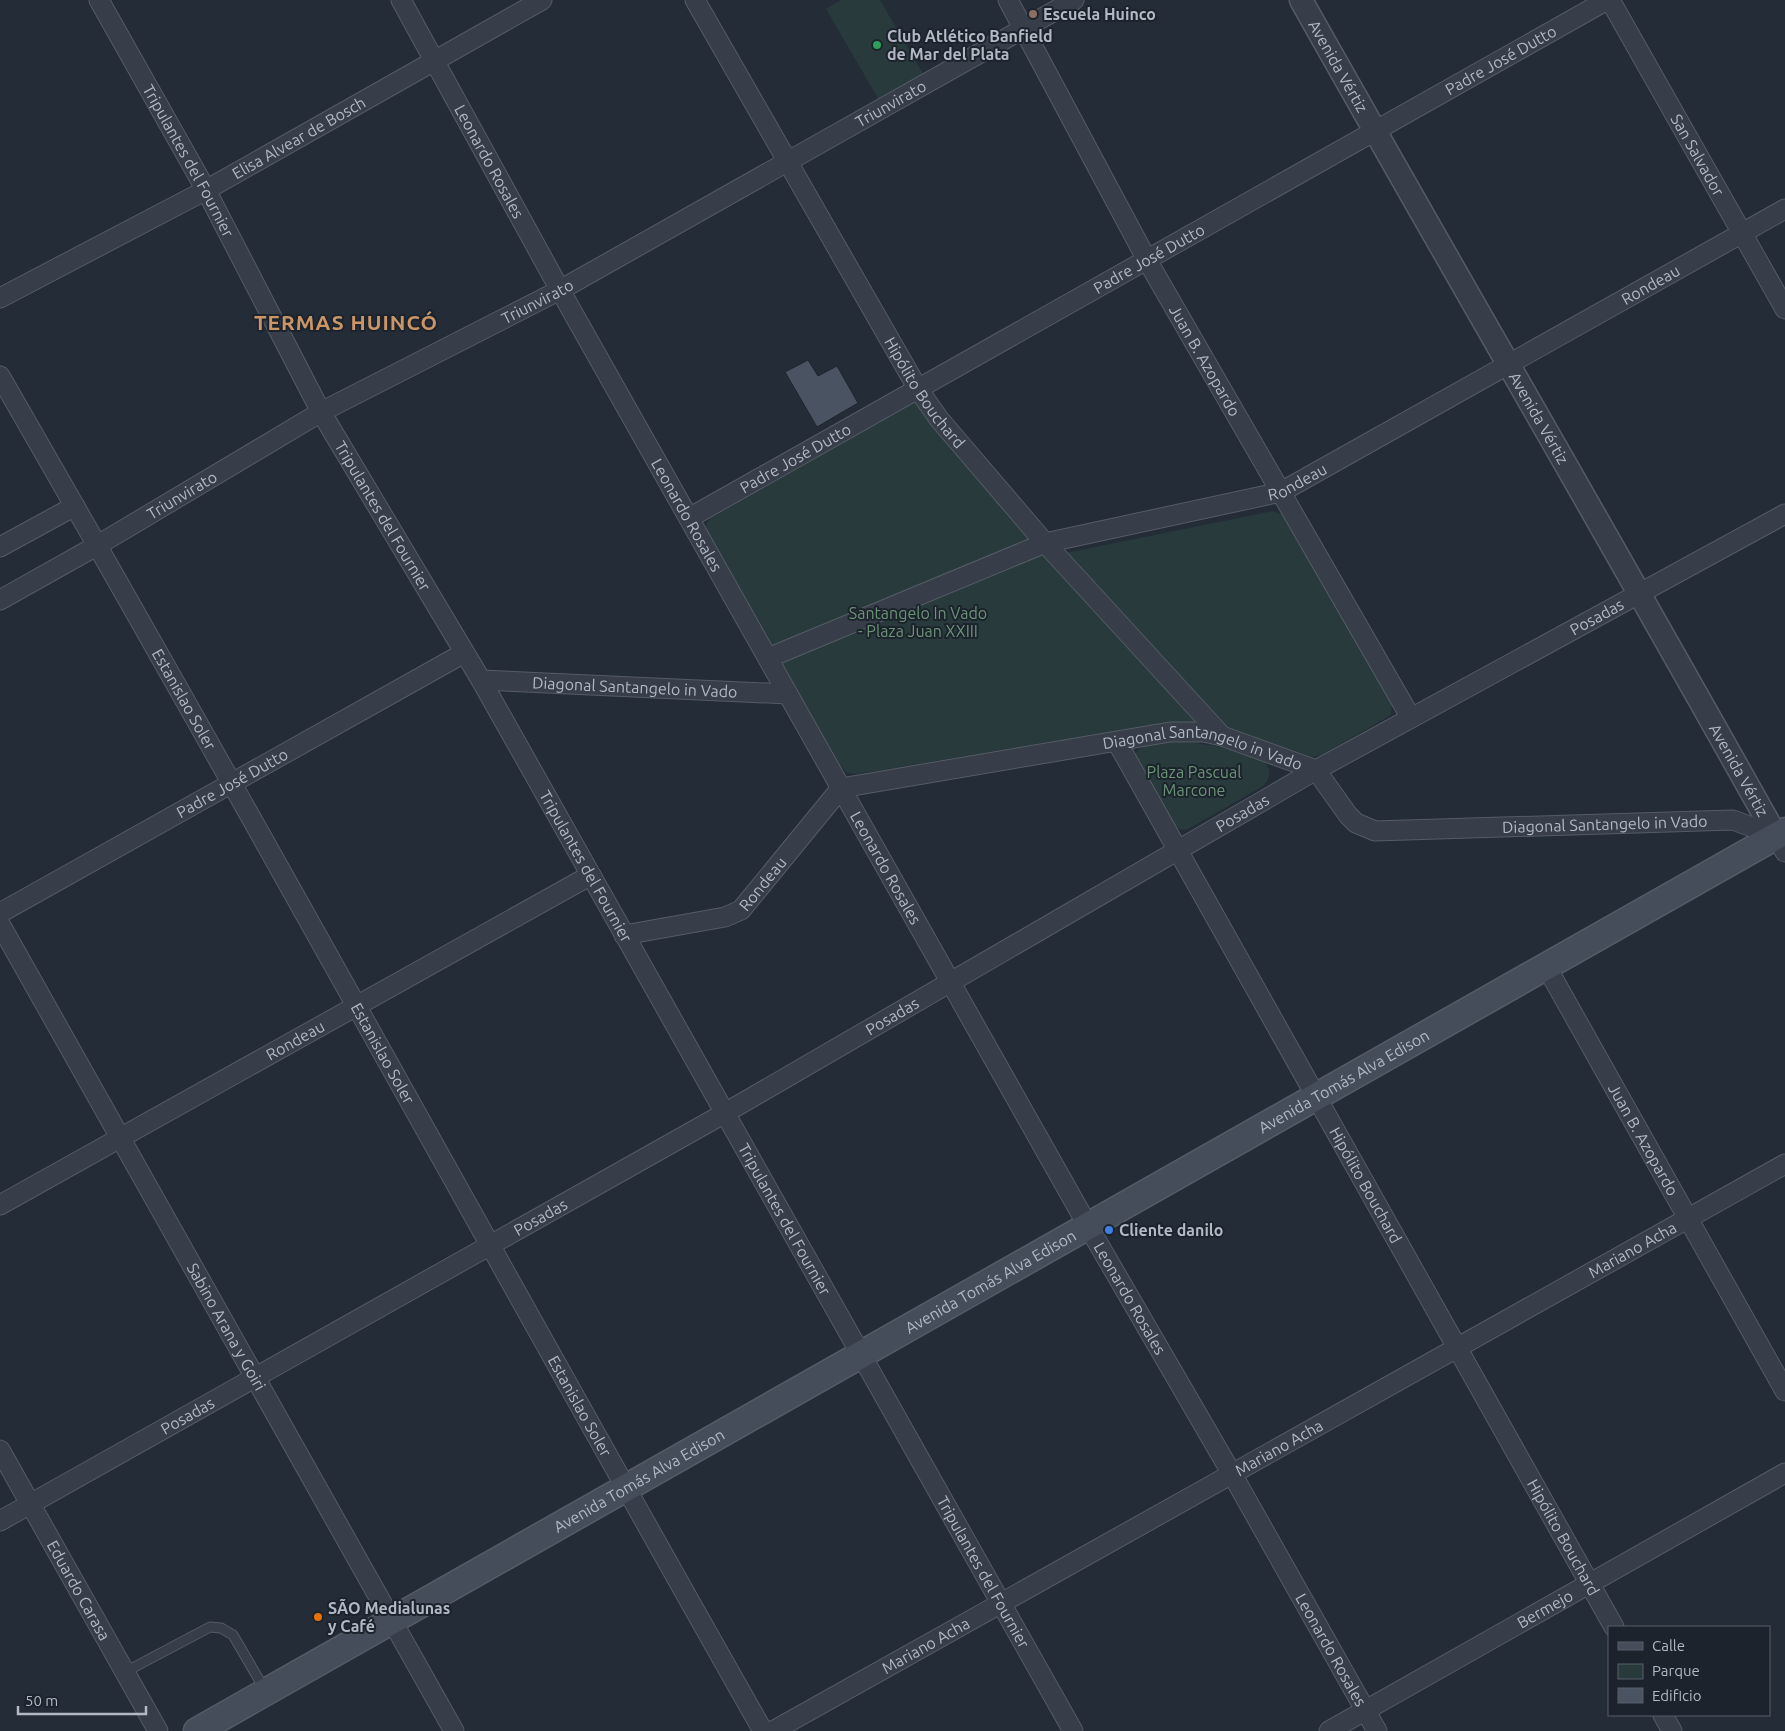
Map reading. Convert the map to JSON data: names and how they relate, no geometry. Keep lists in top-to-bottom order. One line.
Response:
{"streets":{"main road":["Avenida Tomás Alva Edison"],"street":["Padre José Dutto","Avenida Vértiz","Triunvirato","Elisa Alvear de Bosch","San Salvador","Tripulantes del Fournier","Leonardo Rosales","Rondeau","Juan B. Azopardo","Hipólito Bouchard","Posadas","Diagonal Santangelo in Vado","Estanislao Soler","Mariano Acha","Sabino Arana y Goiri","Eduardo Carasa","Bermejo"]},"crossings":[["Padre José Dutto","Avenida Vértiz"],["Padre José Dutto","San Salvador"],["Padre José Dutto","Tripulantes del Fournier"],["Padre José Dutto","Leonardo Rosales"],["Padre José Dutto","Juan B. Azopardo"],["Padre José Dutto","Hipólito Bouchard"],["Padre José Dutto","Estanislao Soler"],["Avenida Vértiz","Rondeau"],["Avenida Vértiz","Posadas"],["Avenida Vértiz","Diagonal Santangelo in Vado"],["Avenida Vértiz","Avenida Tomás Alva Edison"],["Triunvirato","Tripulantes del Fournier"],["Triunvirato","Leonardo Rosales"],["Triunvirato","Juan B. Azopardo"],["Triunvirato","Hipólito Bouchard"],["Triunvirato","Estanislao Soler"],["Elisa Alvear de Bosch","Tripulantes del Fournier"],["Elisa Alvear de Bosch","Leonardo Rosales"],["San Salvador","Rondeau"],["Tripulantes del Fournier","Rondeau"],["Tripulantes del Fournier","Posadas"],["Tripulantes del Fournier","Diagonal Santangelo in Vado"],["Tripulantes del Fournier","Avenida Tomás Alva Edison"],["Tripulantes del Fournier","Mariano Acha"],["Leonardo Rosales","Rondeau"],["Leonardo Rosales","Posadas"],["Leonardo Rosales","Diagonal Santangelo in Vado"],["Leonardo Rosales","Avenida Tomás Alva Edison"],["Leonardo Rosales","Mariano Acha"],["Leonardo Rosales","Bermejo"],["Rondeau","Juan B. Azopardo"],["Rondeau","Hipólito Bouchard"],["Rondeau","Diagonal Santangelo in Vado"],["Rondeau","Estanislao Soler"],["Rondeau","Sabino Arana y Goiri"],["Juan B. Azopardo","Posadas"],["Juan B. Azopardo","Avenida Tomás Alva Edison"],["Juan B. Azopardo","Mariano Acha"],["Hipólito Bouchard","Posadas"],["Hipólito Bouchard","Diagonal Santangelo in Vado"],["Hipólito Bouchard","Avenida Tomás Alva Edison"],["Hipólito Bouchard","Mariano Acha"],["Hipólito Bouchard","Bermejo"],["Posadas","Diagonal Santangelo in Vado"],["Posadas","Estanislao Soler"],["Posadas","Sabino Arana y Goiri"],["Posadas","Eduardo Carasa"],["Diagonal Santangelo in Vado","Avenida Tomás Alva Edison"],["Estanislao Soler","Avenida Tomás Alva Edison"],["Avenida Tomás Alva Edison","Sabino Arana y Goiri"]],"districts":["TERMAS HUINCÓ"],"parks":["Santangelo In Vado - Plaza Juan XXIII","Plaza Pascual Marcone"],"places":["Escuela Huinco","Club Atlético Banfield de Mar del Plata","Cliente danilo","SÃO Medialunas y Café"],"legend":["Calle","Parque","Edificio"],"scale_bar":"50 m"}
